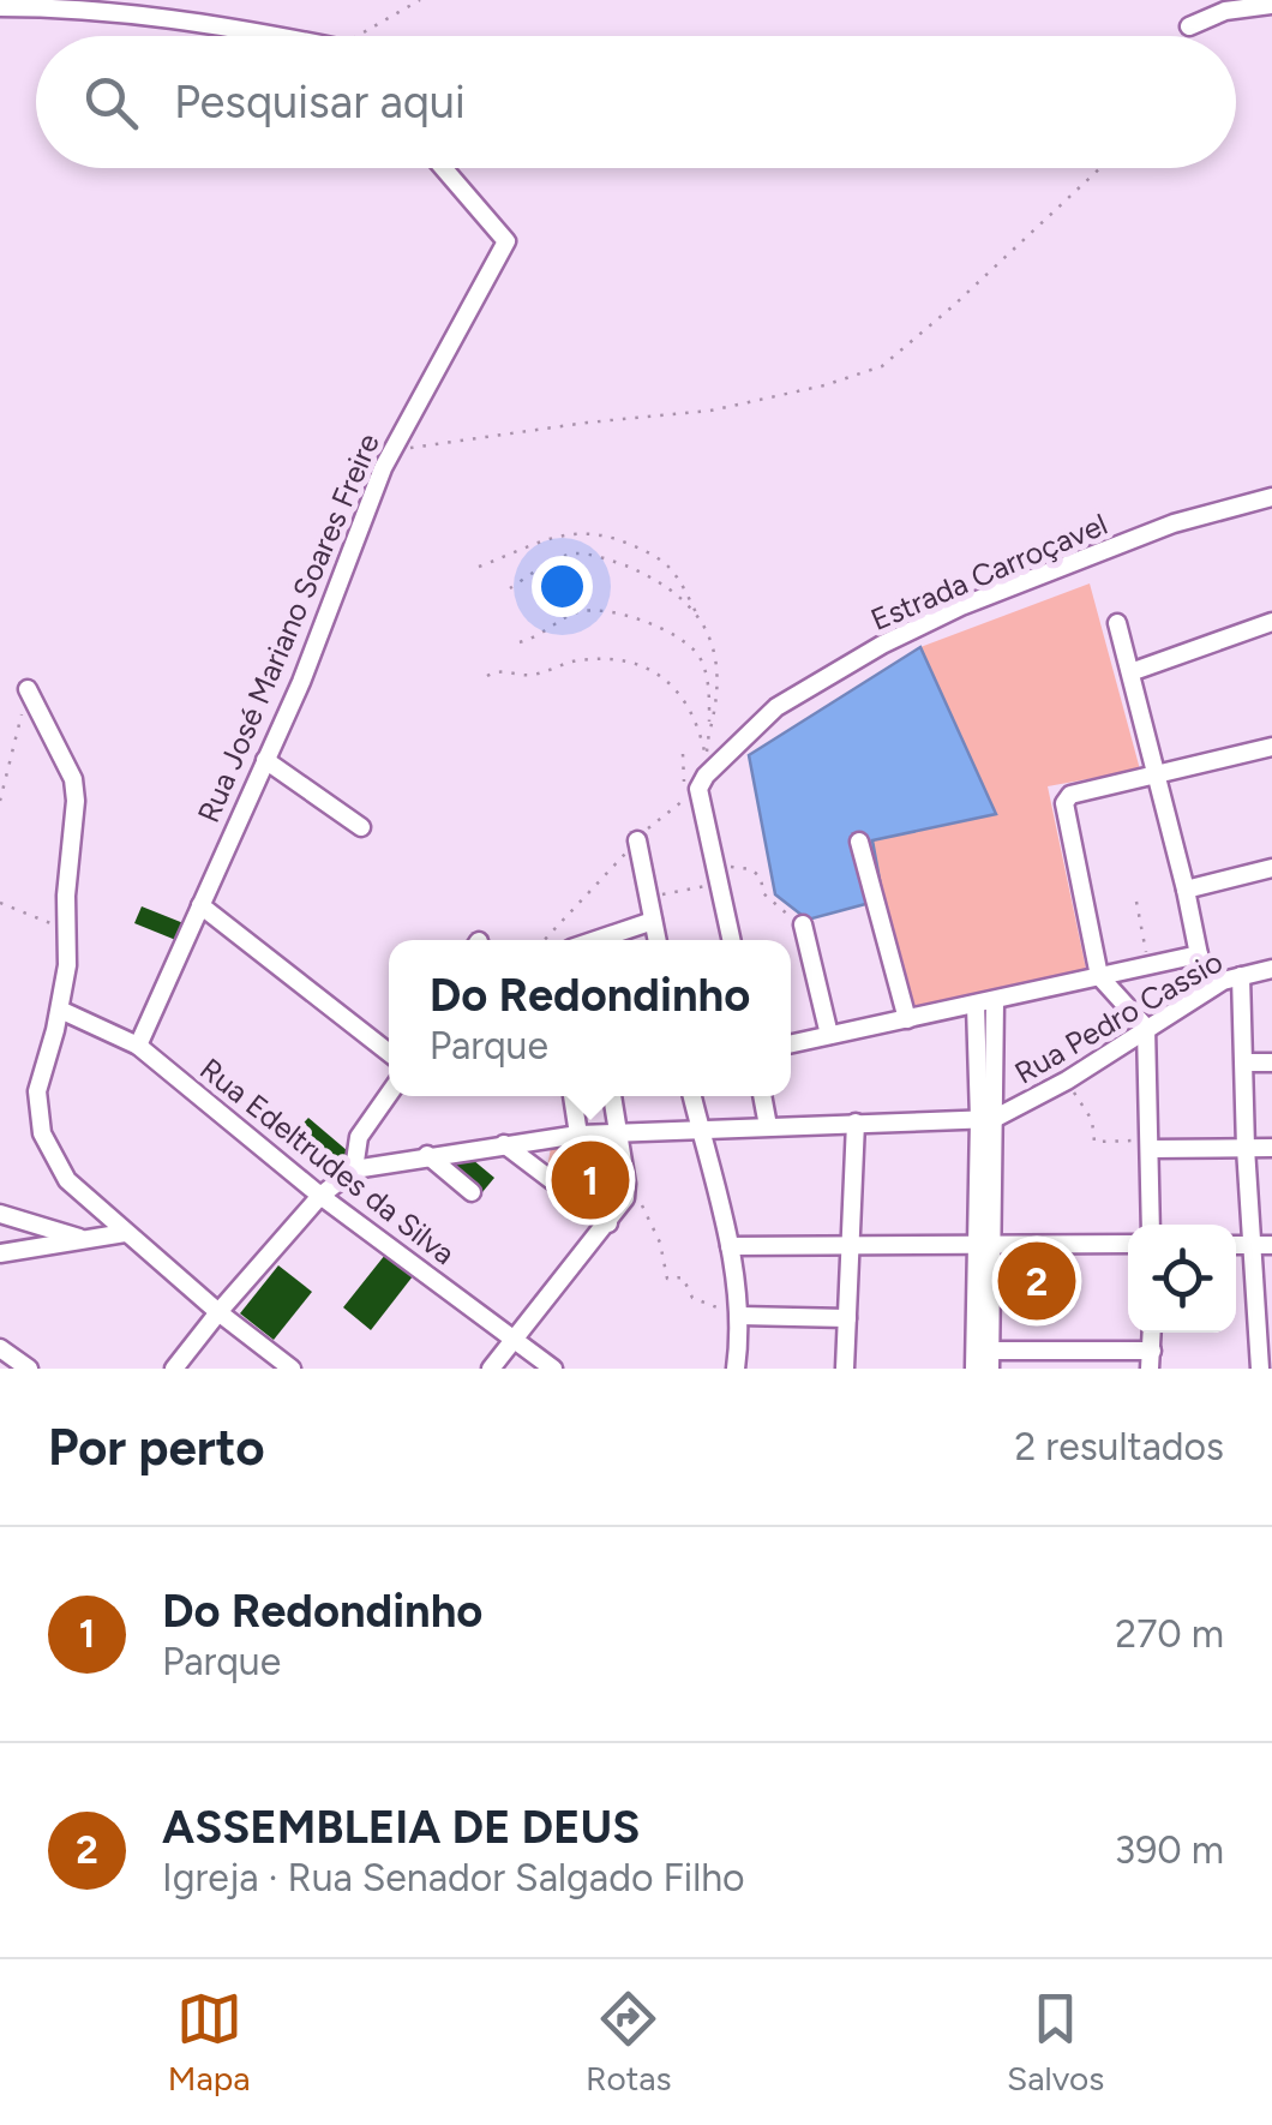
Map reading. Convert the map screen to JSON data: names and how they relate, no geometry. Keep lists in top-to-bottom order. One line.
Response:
{"streets":{"street":["Estrada Carroçavel","Rua José Mariano Soares Freire","Rua Pedro Cassio","Rua Edeltrudes da Silva"]},"crossings":[["Rua José Mariano Soares Freire","Rua Edeltrudes da Silva"]],"page":{"search":"Pesquisar aqui","popup":["Do Redondinho","Parque"],"pins":["1","2"],"heading":["Por perto","2 resultados"],"list":[{"mark":"1","name":"Do Redondinho","note":"Parque","value":"270 m"},{"mark":"2","name":"ASSEMBLEIA DE DEUS","note":"Igreja · Rua Senador Salgado Filho","value":"390 m"}],"nav":["Mapa","Rotas","Salvos"]}}
